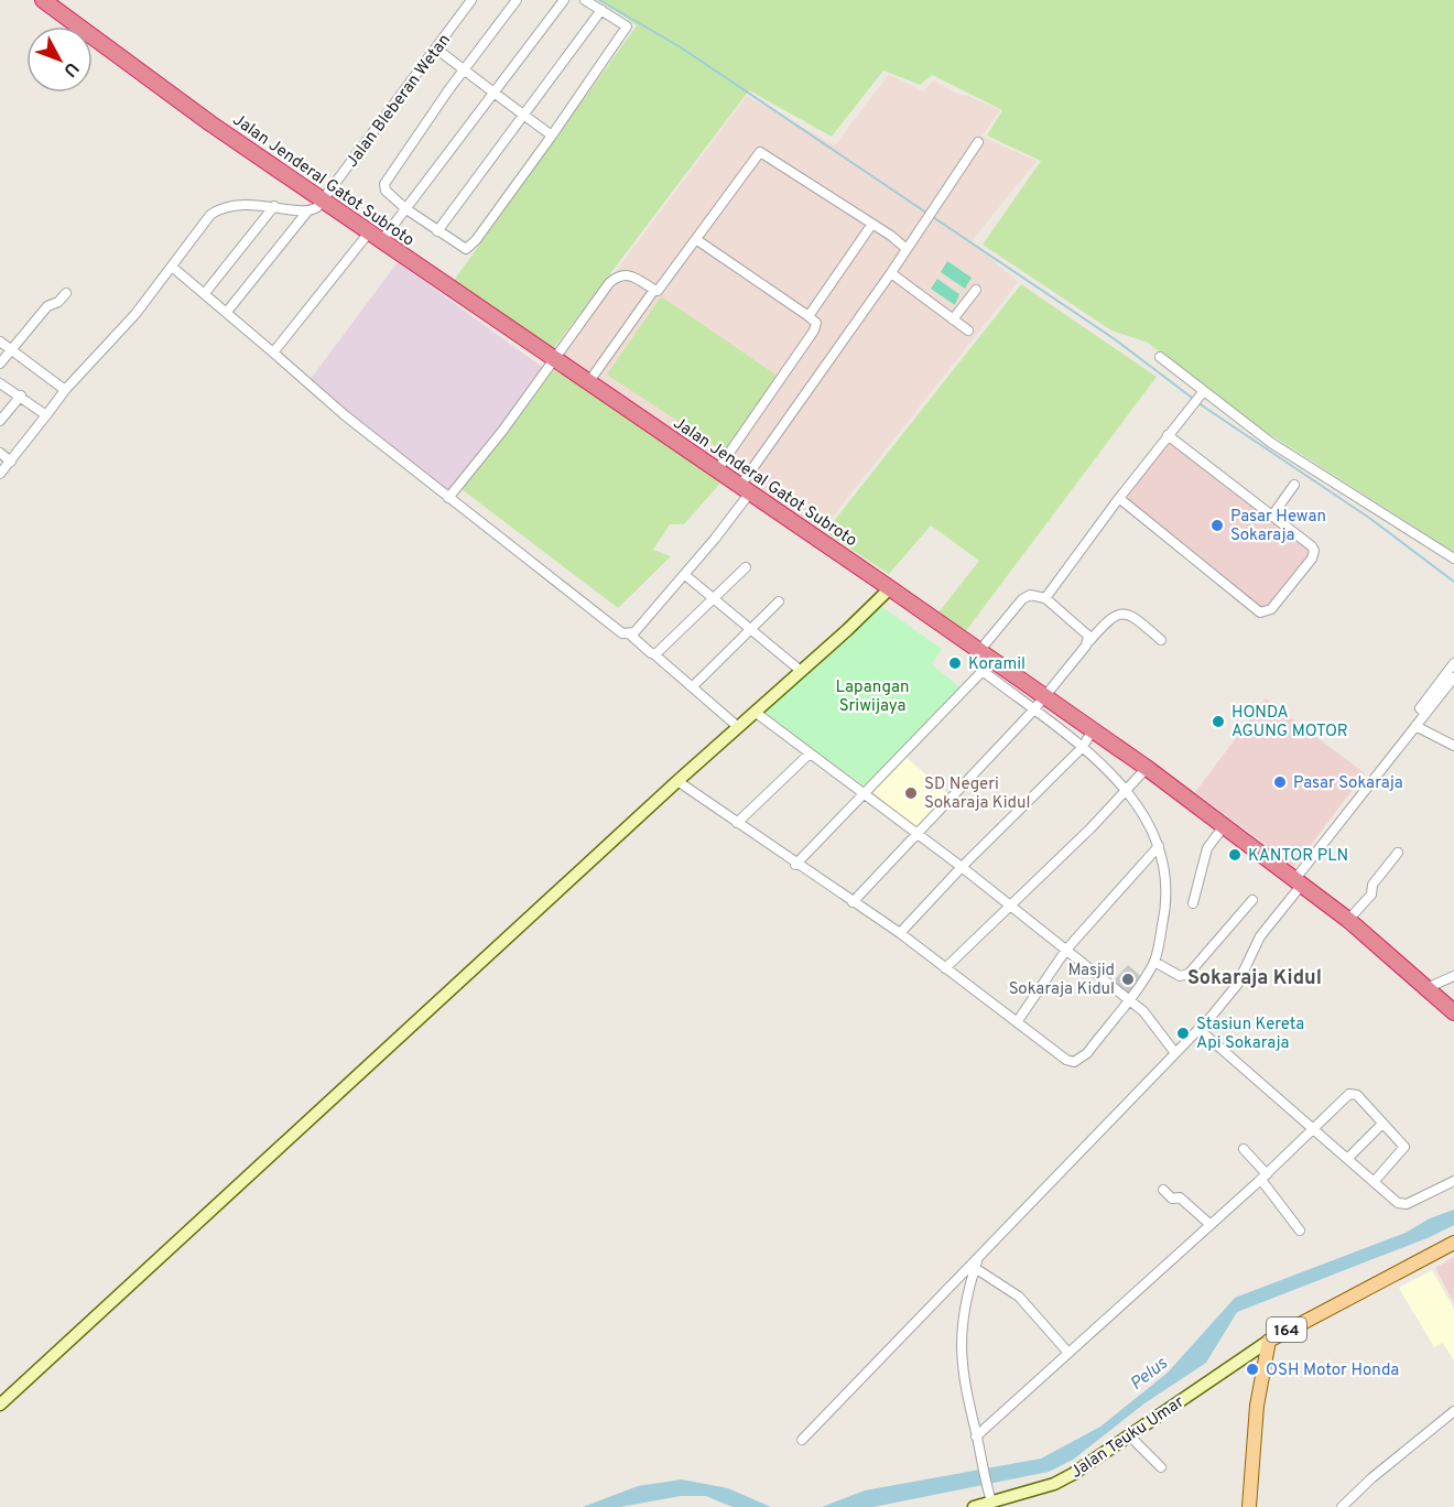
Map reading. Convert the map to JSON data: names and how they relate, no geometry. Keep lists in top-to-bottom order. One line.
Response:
{"streets":{"highway":["Jalan Jenderal Gatot Subroto"],"main road":["164"],"street":["Jalan Bleberan Wetan","Jalan Teuku Umar"]},"crossings":[["Jalan Bleberan Wetan","Jalan Jenderal Gatot Subroto"],["164","Jalan Teuku Umar"]],"districts":["Sokaraja Kidul"],"water":["Pelus"],"parks":["Lapangan Sriwijaya"],"places":["Pasar Hewan Sokaraja","Koramil","HONDA AGUNG MOTOR","Pasar Sokaraja","SD Negeri Sokaraja Kidul","KANTOR PLN","Masjid Sokaraja Kidul","Stasiun Kereta Api Sokaraja","OSH Motor Honda"],"north":"bottom right"}
